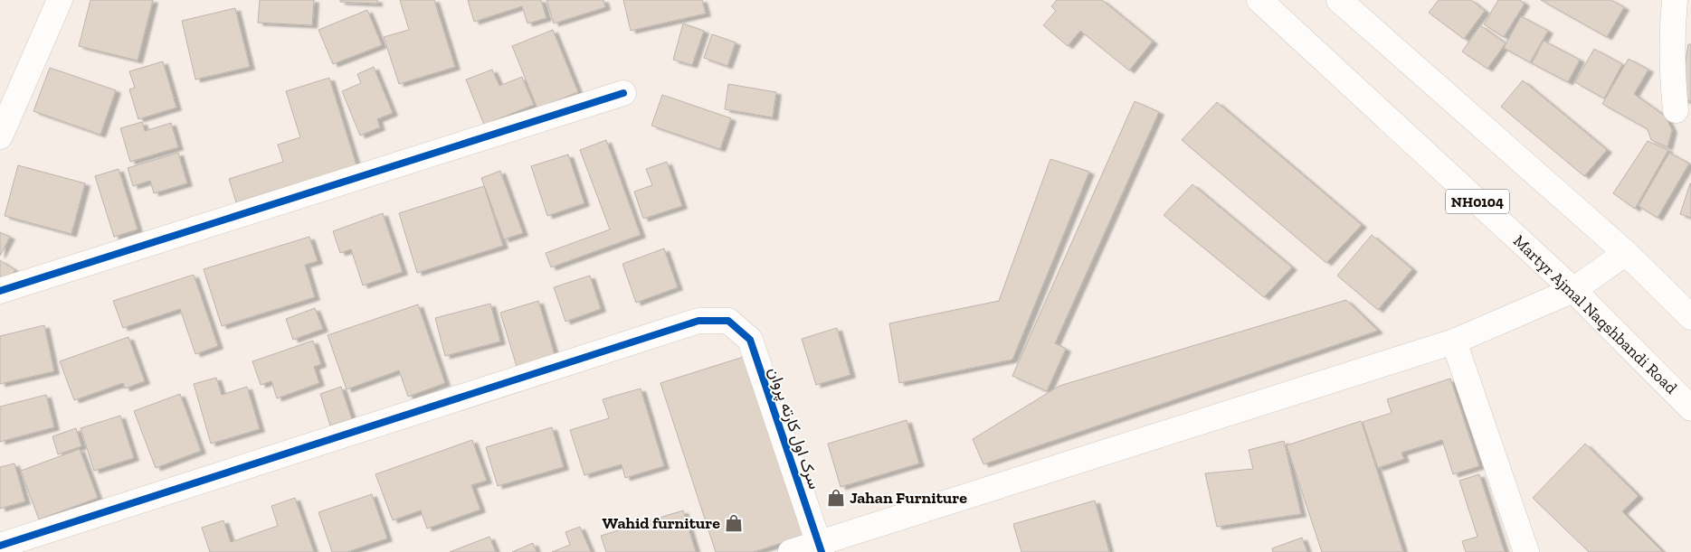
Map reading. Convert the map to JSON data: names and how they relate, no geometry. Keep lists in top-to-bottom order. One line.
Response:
{"streets":{"main road":["NH0104","Martyr Ajmal Naqshbandi Road","سرک اول کارته پروان"]},"places":{"shop":["Jahan Furniture","Wahid furniture"]}}
